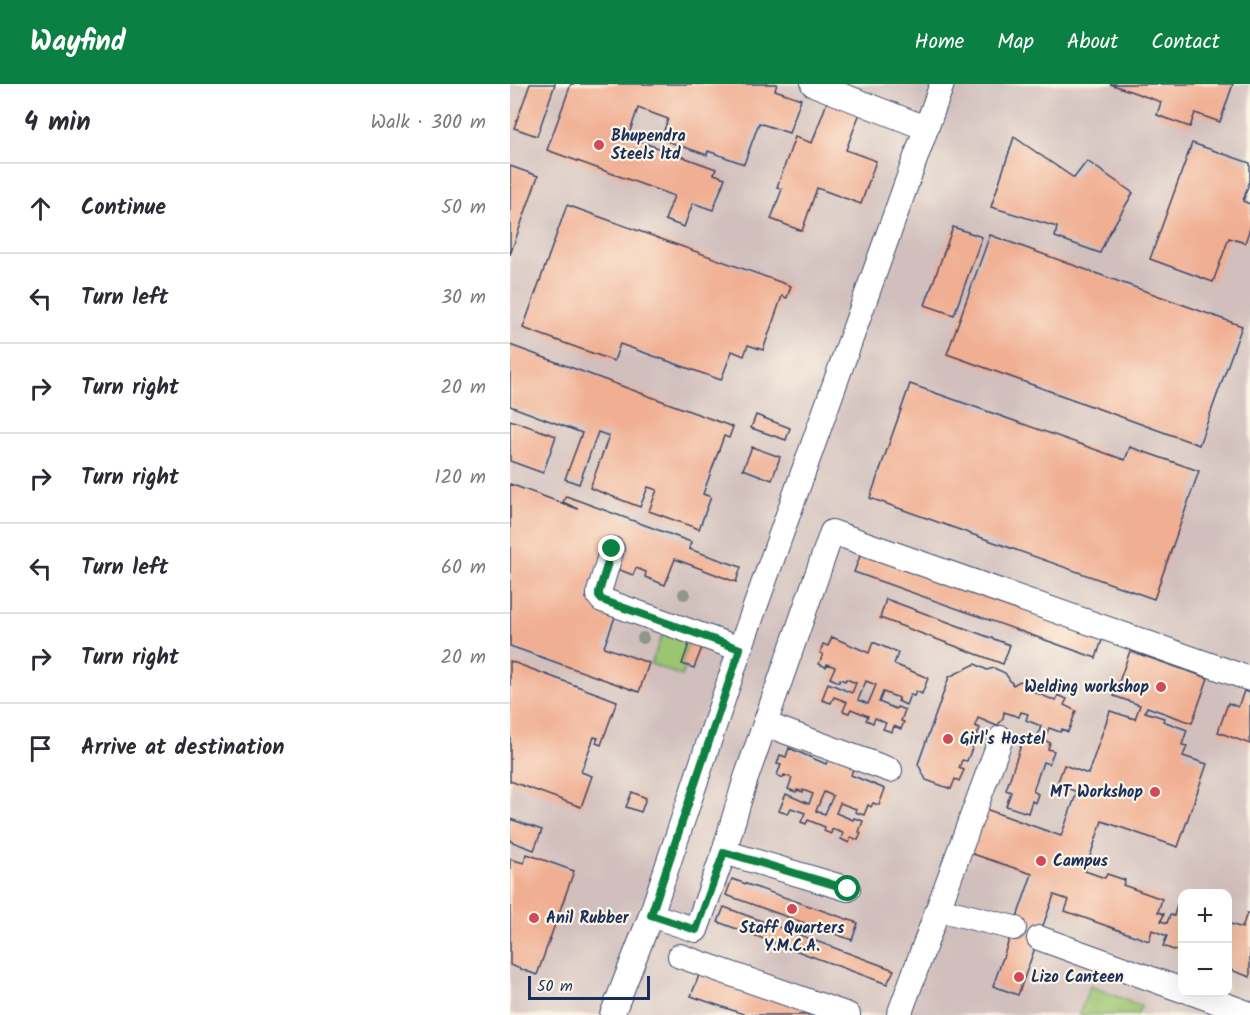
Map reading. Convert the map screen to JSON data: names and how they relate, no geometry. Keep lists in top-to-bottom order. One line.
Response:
{"places":["Bhupendra Steels ltd","Welding workshop","Girl's Hostel","MT Workshop","Campus","Staff Quarters Y.M.C.A.","Anil Rubber","Lizo Canteen"],"scale_bar":"50 m","page":{"header":"Wayfind","nav":["Home","Map","About","Contact"],"heading":["4 min","Walk · 300 m"],"list":[["Continue","50 m"],["Turn left","30 m"],["Turn right","20 m"],["Turn right","120 m"],["Turn left","60 m"],["Turn right","20 m"],"Arrive at destination"],"map_buttons":["+","−"],"scale":"50 m"}}
